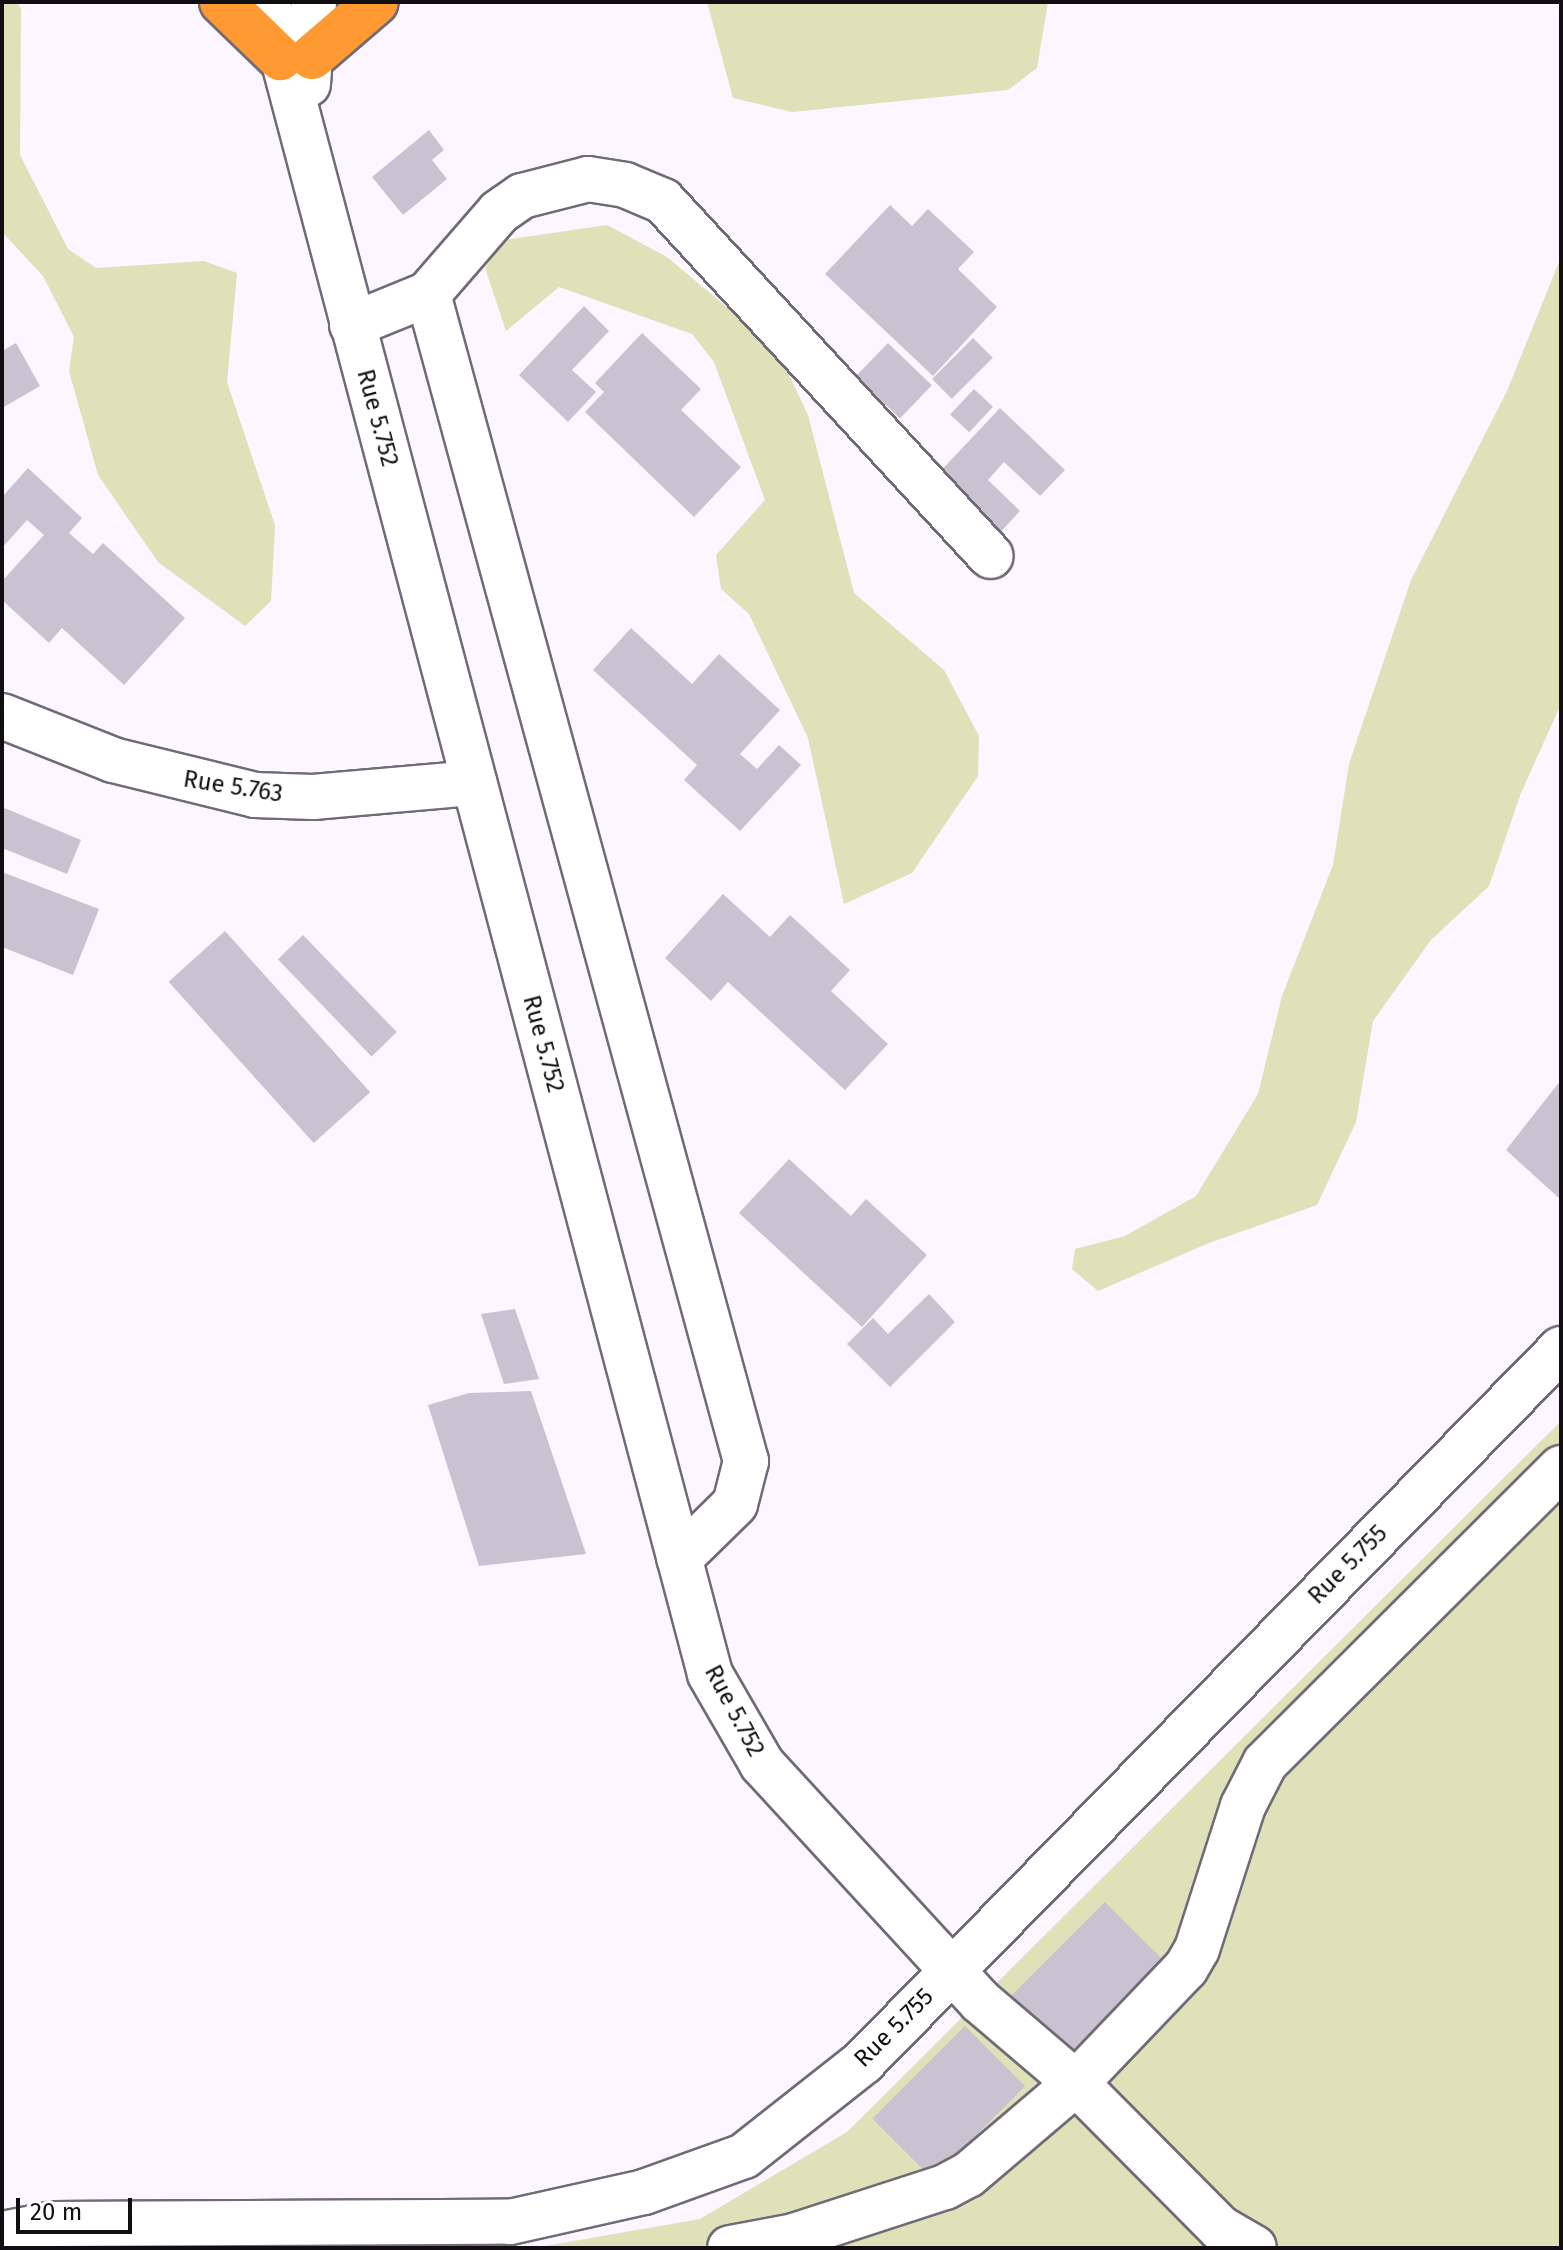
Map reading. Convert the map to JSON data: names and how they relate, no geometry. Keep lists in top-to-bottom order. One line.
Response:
{"streets":{"street":["Rue 5.752","Rue 5.763","Rue 5.755"]},"crossings":[["Rue 5.752","Rue 5.763"],["Rue 5.752","Rue 5.755"]],"scale_bar":"20 m"}
